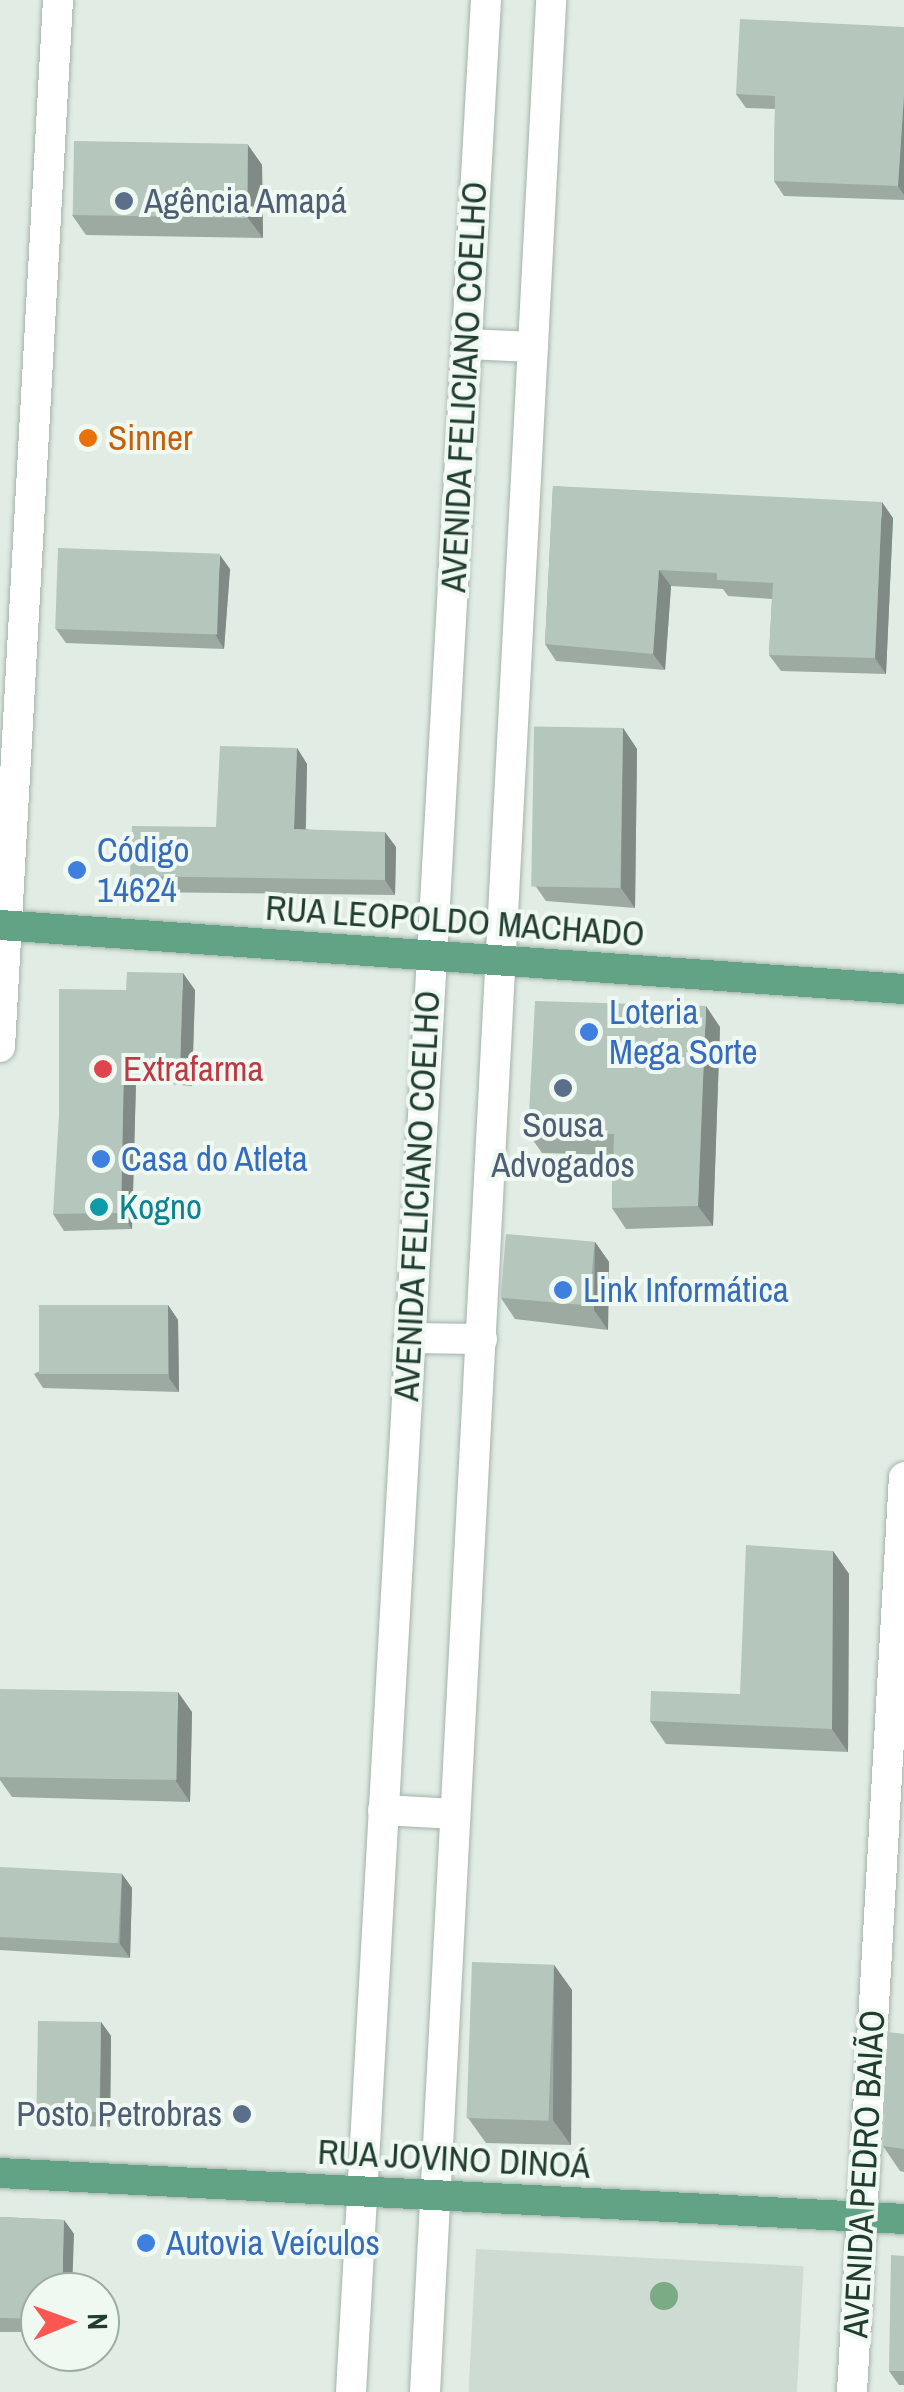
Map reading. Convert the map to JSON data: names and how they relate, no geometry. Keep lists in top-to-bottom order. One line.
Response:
{"streets":{"main road":["RUA LEOPOLDO MACHADO","RUA JOVINO DINOÁ"],"street":["AVENIDA FELICIANO COELHO","AVENIDA PEDRO BAIÃO"]},"crossings":[["AVENIDA FELICIANO COELHO","RUA LEOPOLDO MACHADO"],["AVENIDA FELICIANO COELHO","RUA JOVINO DINOÁ"],["RUA JOVINO DINOÁ","AVENIDA PEDRO BAIÃO"]],"places":["Agência Amapá","Sinner","Código 14624","Loteria Mega Sorte","Extrafarma","Sousa Advogados","Casa do Atleta","Kogno","Link Informática","Posto Petrobras","Autovia Veículos"],"north":"right"}
